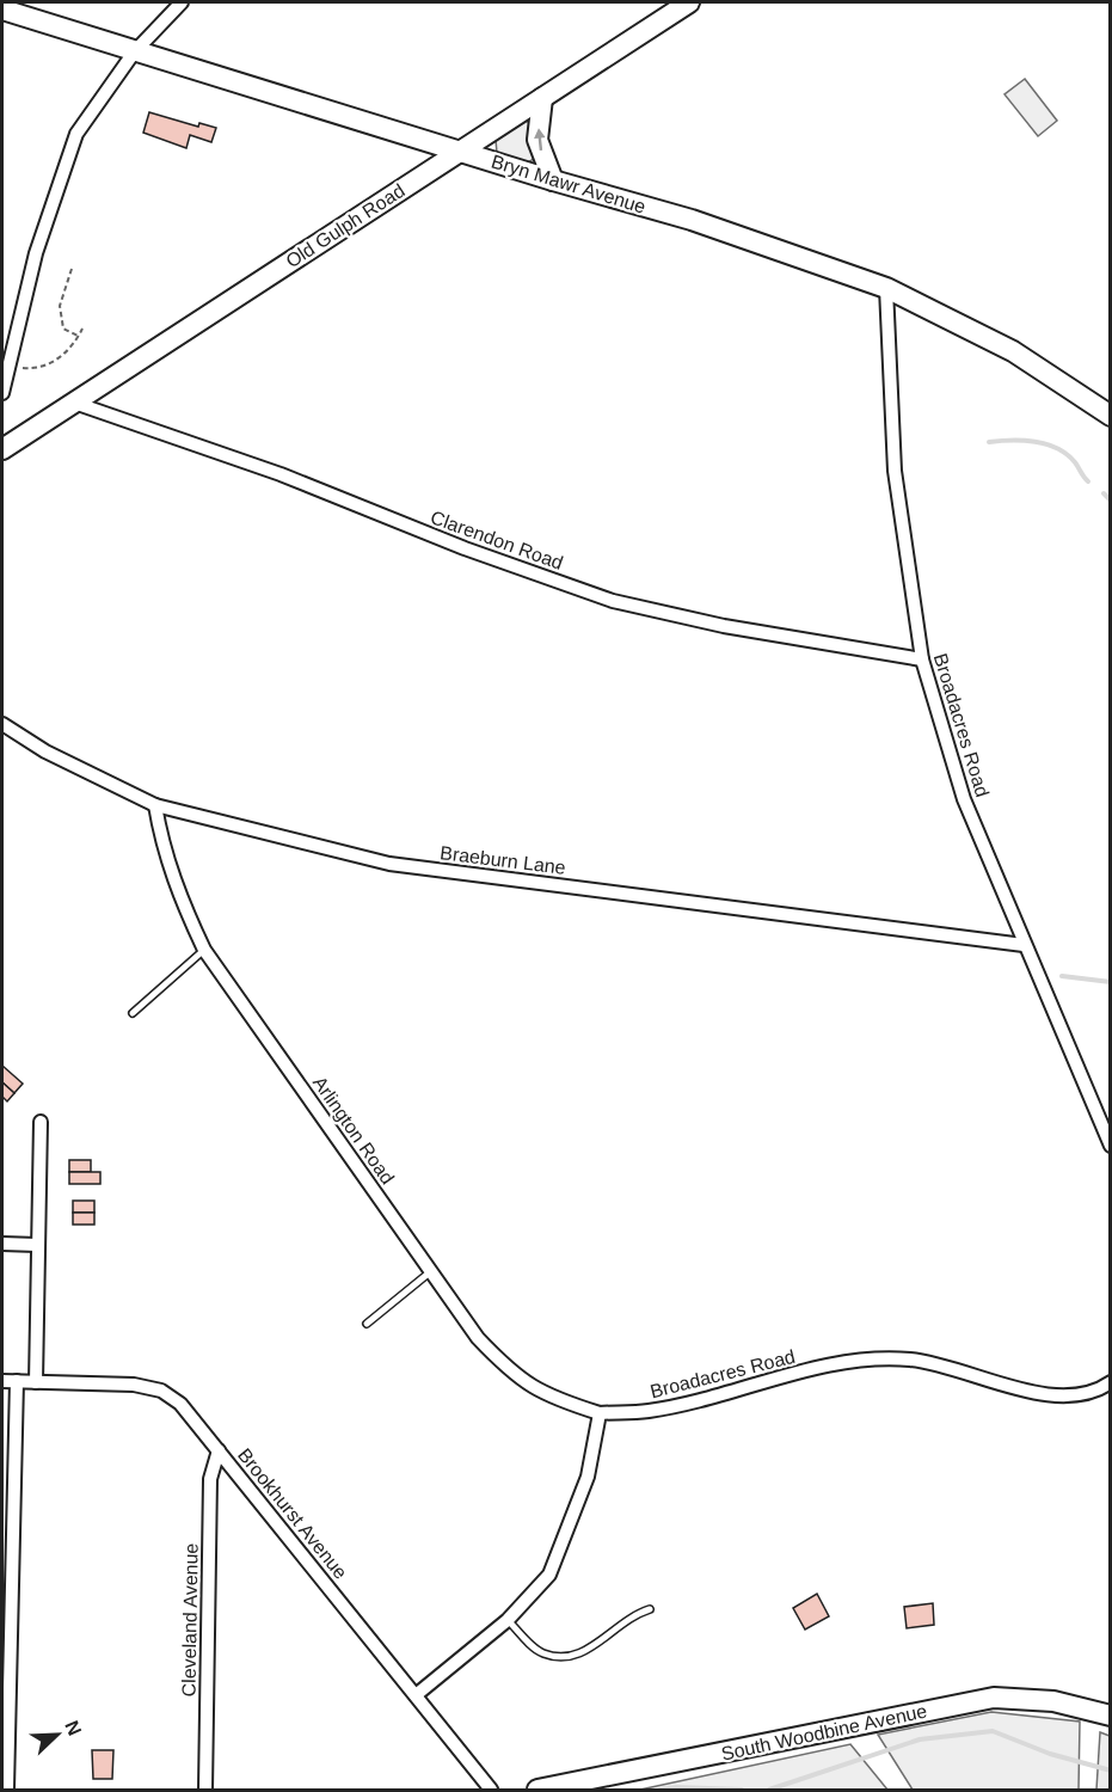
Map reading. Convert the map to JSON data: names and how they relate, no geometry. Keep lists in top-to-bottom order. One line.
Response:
{"streets":{"street":["Bryn Mawr Avenue","Old Gulph Road","Clarendon Road","Broadacres Road","Braeburn Lane","Arlington Road","Brookhurst Avenue","Cleveland Avenue","South Woodbine Avenue"]},"crossings":[["Bryn Mawr Avenue","Old Gulph Road"],["Bryn Mawr Avenue","Broadacres Road"],["Old Gulph Road","Clarendon Road"],["Clarendon Road","Broadacres Road"],["Broadacres Road","Braeburn Lane"],["Broadacres Road","Arlington Road"],["Braeburn Lane","Arlington Road"],["Brookhurst Avenue","Cleveland Avenue"]],"north":"top right"}
